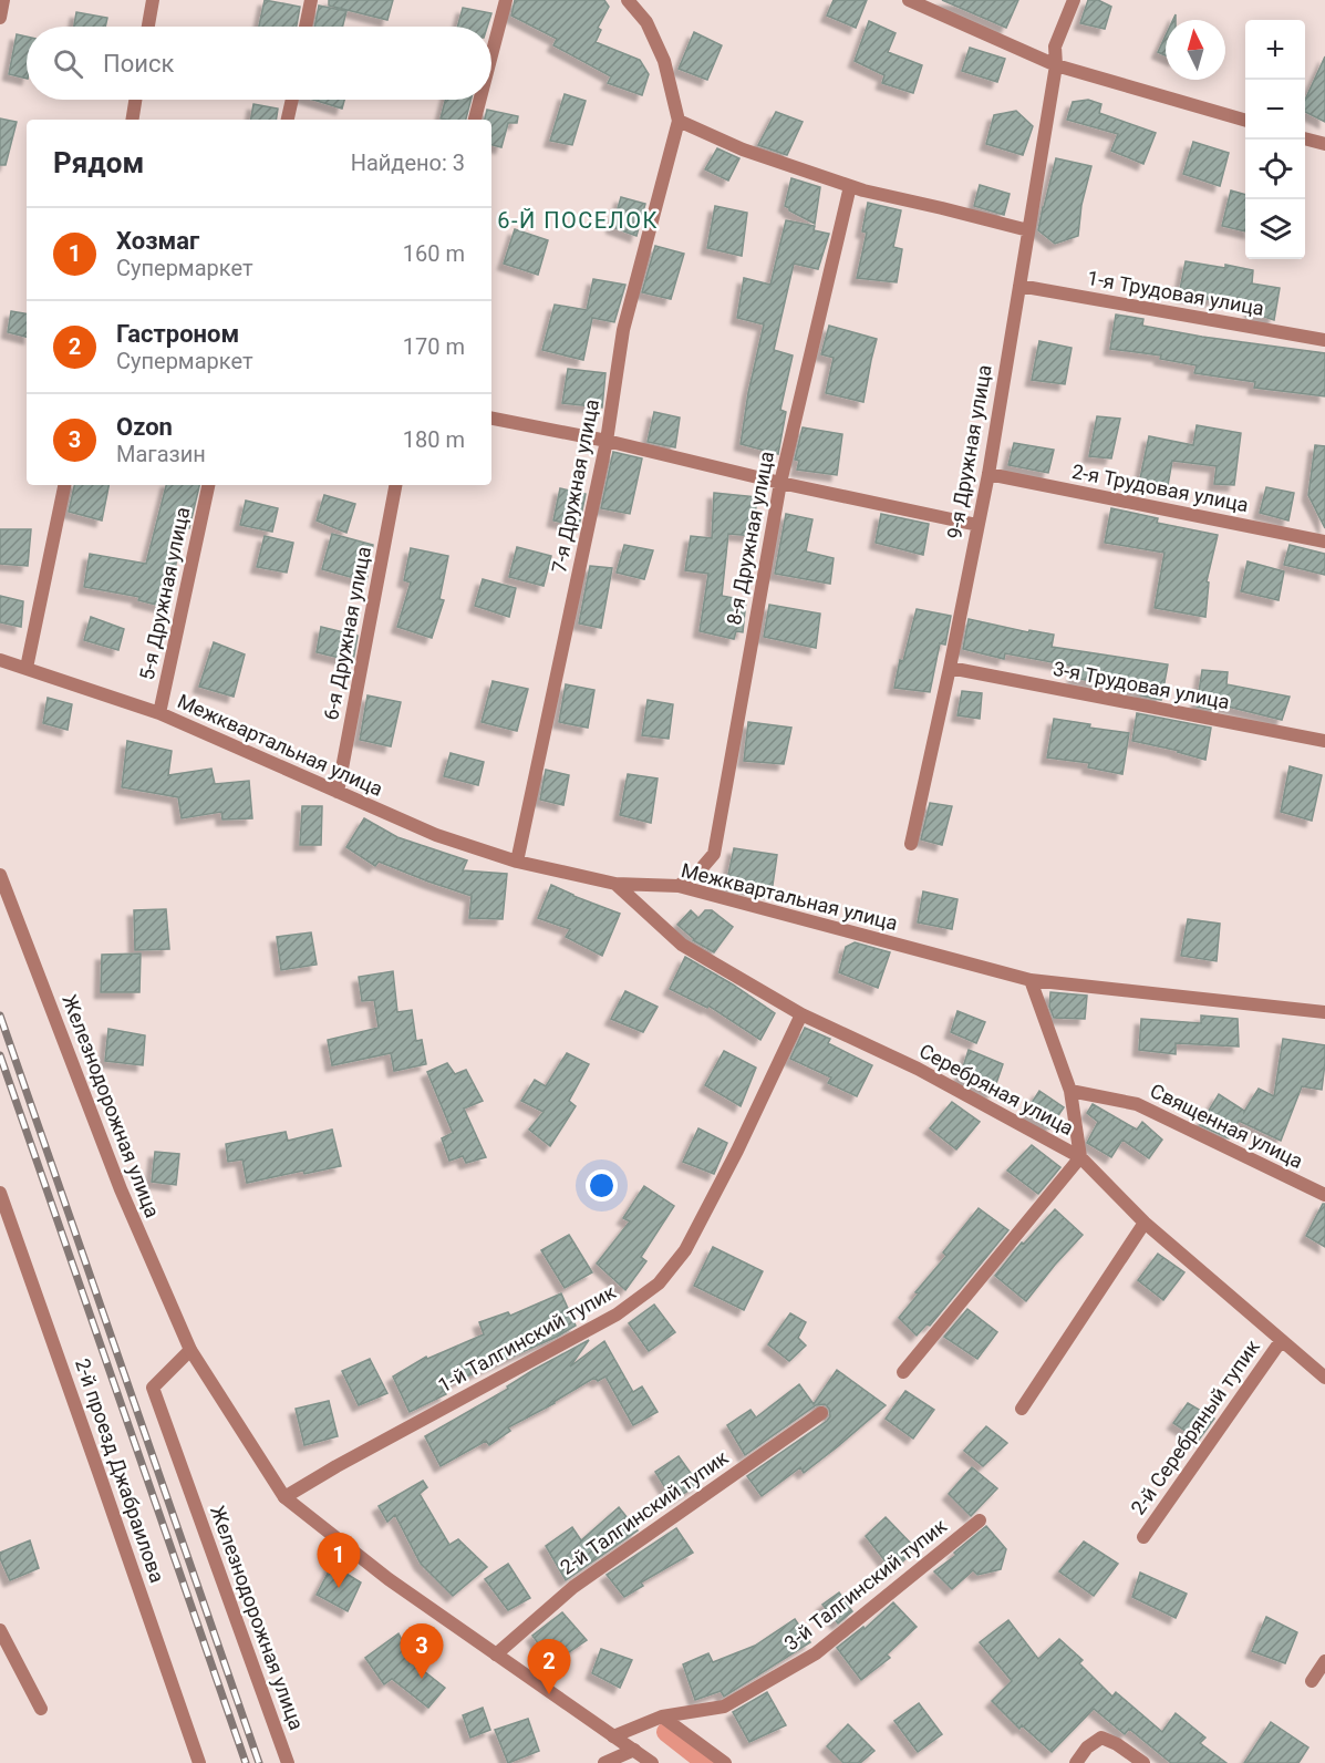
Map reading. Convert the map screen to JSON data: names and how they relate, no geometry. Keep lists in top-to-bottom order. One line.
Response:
{"streets":{"street":["1-я Трудовая улица","9-я Дружная улица","7-я Дружная улица","2-я Трудовая улица","8-я Дружная улица","5-я Дружная улица","6-я Дружная улица","3-я Трудовая улица","Межквартальная улица","Серебряная улица","Железнодорожная улица","Священная улица","1-й Талгинский тупик","2-й Серебряный тупик","2-й проезд Джабраилова","2-й Талгинский тупик","3-й Талгинский тупик"]},"crossings":[["1-я Трудовая улица","9-я Дружная улица"],["9-я Дружная улица","2-я Трудовая улица"],["9-я Дружная улица","3-я Трудовая улица"],["7-я Дружная улица","Межквартальная улица"],["8-я Дружная улица","Межквартальная улица"],["5-я Дружная улица","Межквартальная улица"],["6-я Дружная улица","Межквартальная улица"],["Межквартальная улица","Серебряная улица"],["Серебряная улица","1-й Талгинский тупик"],["Серебряная улица","2-й Серебряный тупик"],["Железнодорожная улица","1-й Талгинский тупик"],["Железнодорожная улица","2-й Талгинский тупик"],["Железнодорожная улица","3-й Талгинский тупик"]],"districts":["6-Й ПОСЕЛОК"],"north":"top","page":{"map_buttons":["+","−"],"search":"Поиск","heading":["Рядом","Найдено: 3"],"list":[{"mark":"1","name":"Хозмаг","note":"Супермаркет","value":"160 m"},{"mark":"2","name":"Гастроном","note":"Супермаркет","value":"170 m"},{"mark":"3","name":"Ozon","note":"Магазин","value":"180 m"}],"pins":["1","3","2"]}}
